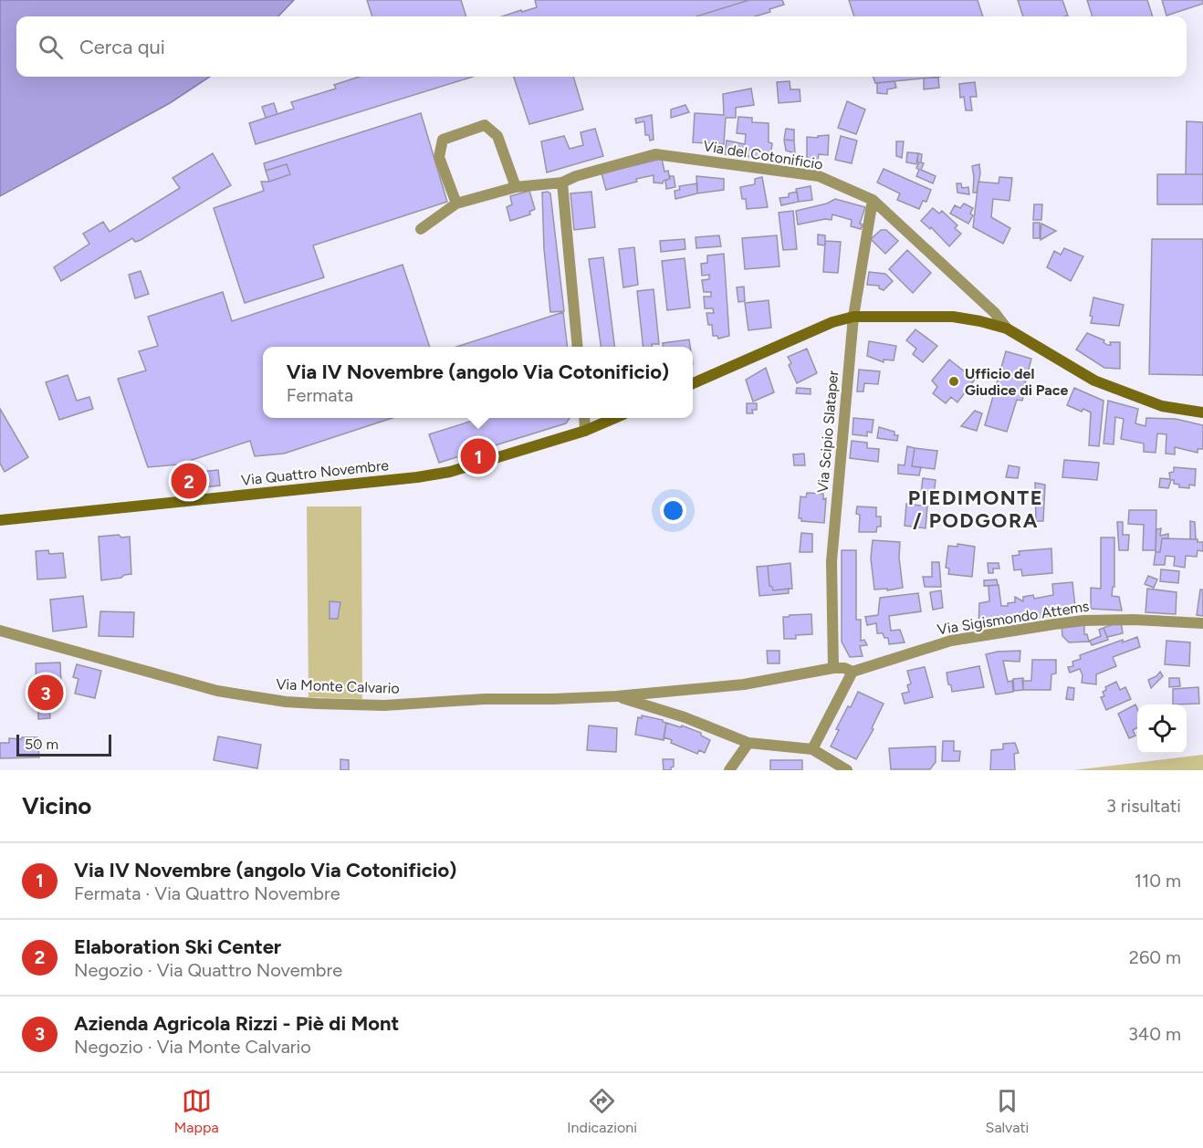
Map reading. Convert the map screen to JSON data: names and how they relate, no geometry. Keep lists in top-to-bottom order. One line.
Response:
{"streets":{"main road":["Via Quattro Novembre"],"street":["Via del Cotonificio","Via Scipio Slataper","Via Sigismondo Attems","Via Monte Calvario"]},"crossings":[["Via del Cotonificio","Via Scipio Slataper"],["Via Scipio Slataper","Via Sigismondo Attems"],["Via Scipio Slataper","Via Monte Calvario"],["Via Sigismondo Attems","Via Monte Calvario"]],"districts":["PIEDIMONTE / PODGORA"],"places":["Ufficio del Giudice di Pace"],"scale_bar":"50 m","page":{"search":"Cerca qui","popup":["Via IV Novembre (angolo Via Cotonificio)","Fermata"],"pins":["1","2","3"],"scale":"50 m","heading":["Vicino","3 risultati"],"list":[{"mark":"1","name":"Via IV Novembre (angolo Via Cotonificio)","note":"Fermata · Via Quattro Novembre","value":"110 m"},{"mark":"2","name":"Elaboration Ski Center","note":"Negozio · Via Quattro Novembre","value":"260 m"},{"mark":"3","name":"Azienda Agricola Rizzi - Piè di Mont","note":"Negozio · Via Monte Calvario","value":"340 m"}],"nav":["Mappa","Indicazioni","Salvati"]}}
